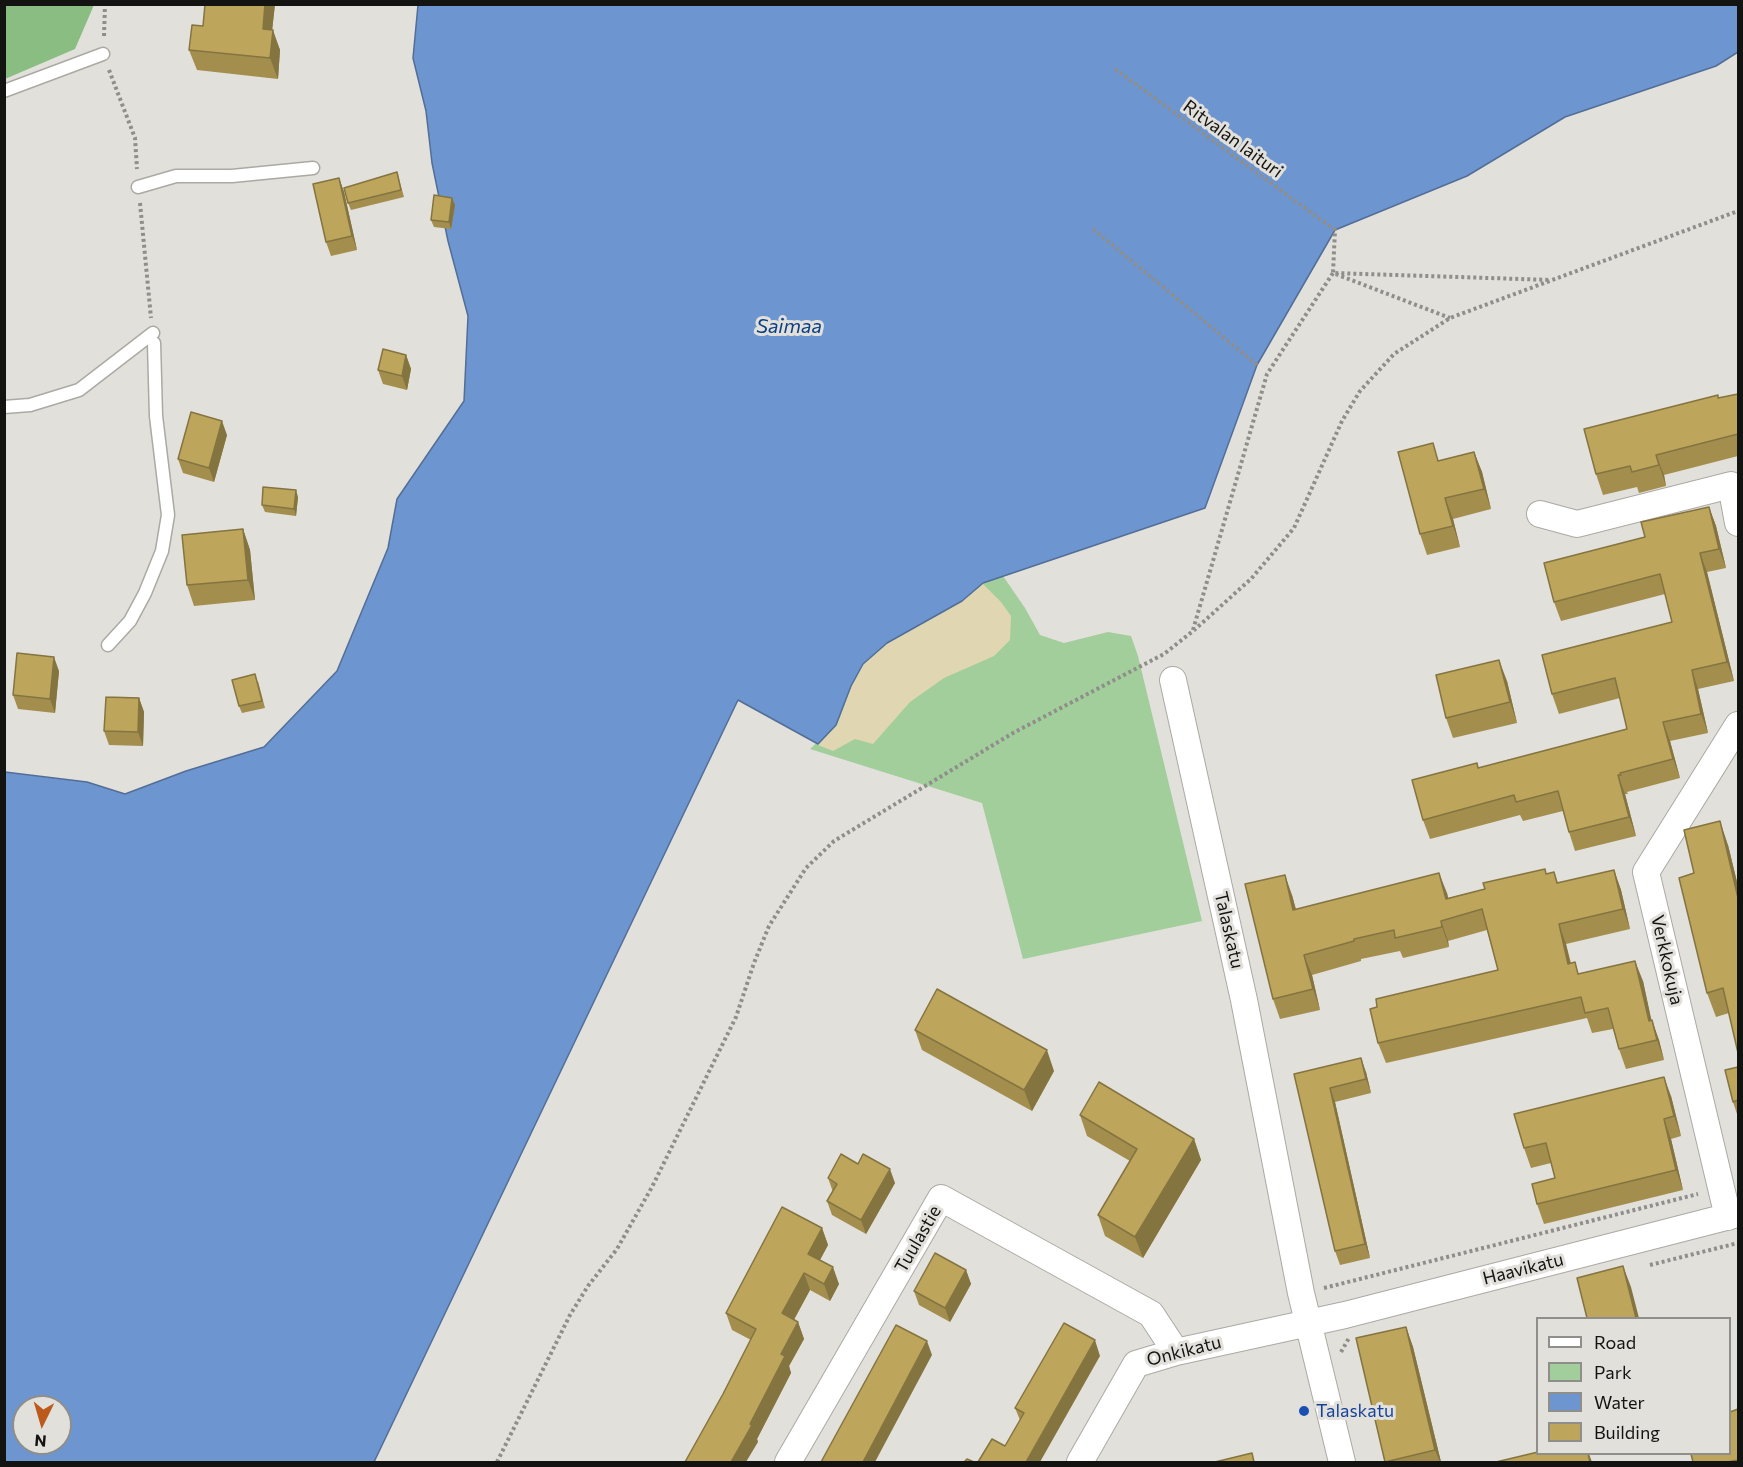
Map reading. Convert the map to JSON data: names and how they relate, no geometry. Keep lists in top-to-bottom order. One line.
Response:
{"streets":{"street":["Talaskatu","Verkkokuja","Tuulastie","Haavikatu","Onkikatu"],"path":["Ritvalan laituri"]},"crossings":[["Talaskatu","Haavikatu"],["Talaskatu","Onkikatu"],["Verkkokuja","Haavikatu"],["Tuulastie","Onkikatu"],["Haavikatu","Onkikatu"]],"water":["Saimaa"],"places":["Talaskatu"],"legend":["Road","Park","Water","Building"],"north":"bottom"}
